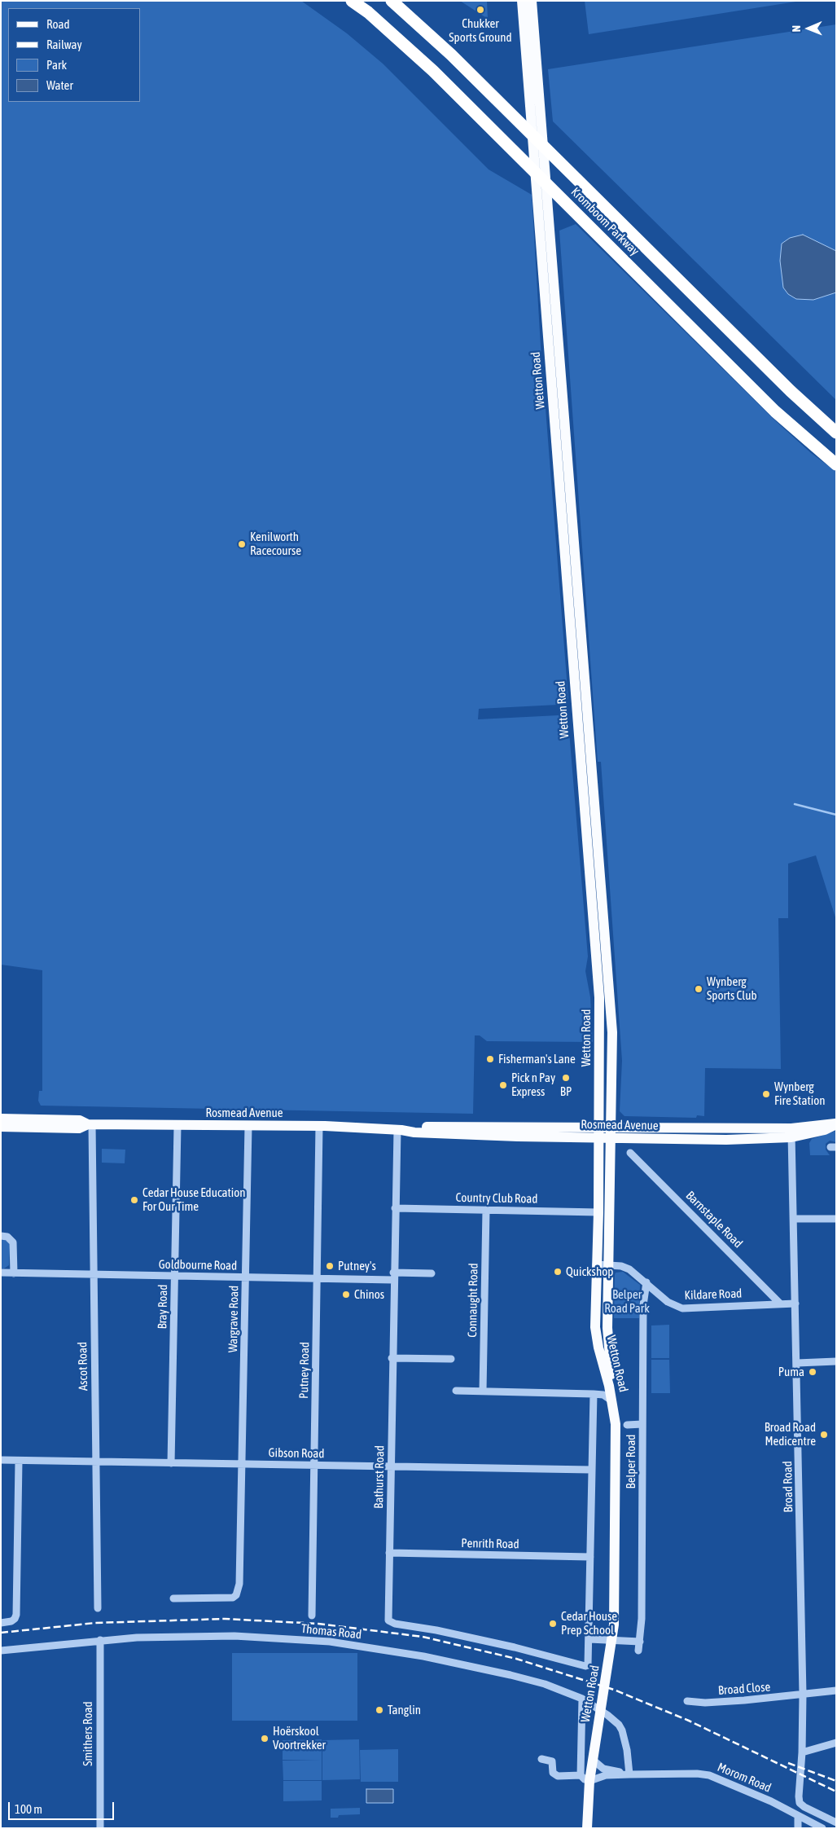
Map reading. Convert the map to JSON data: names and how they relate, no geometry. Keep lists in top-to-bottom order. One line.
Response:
{"streets":{"highway":["Kromboom Parkway"],"main road":["Wetton Road","Rosmead Avenue"],"street":["Country Club Road","Barnstaple Road","Goldbourne Road","Kildare Road","Connaught Road","Bray Road","Wargrave Road","Ascot Road","Putney Road","Gibson Road","Belper Road","Bathurst Road","Broad Road","Penrith Road","Thomas Road","Broad Close","Smithers Road","Morom Road"]},"crossings":[["Wetton Road","Rosmead Avenue"],["Wetton Road","Country Club Road"],["Wetton Road","Kildare Road"],["Wetton Road","Gibson Road"],["Wetton Road","Bathurst Road"],["Wetton Road","Penrith Road"],["Wetton Road","Thomas Road"],["Wetton Road","Morom Road"],["Rosmead Avenue","Bray Road"],["Rosmead Avenue","Wargrave Road"],["Rosmead Avenue","Ascot Road"],["Rosmead Avenue","Putney Road"],["Rosmead Avenue","Bathurst Road"],["Rosmead Avenue","Broad Road"],["Country Club Road","Connaught Road"],["Country Club Road","Bathurst Road"],["Barnstaple Road","Kildare Road"],["Goldbourne Road","Bray Road"],["Goldbourne Road","Wargrave Road"],["Goldbourne Road","Ascot Road"],["Goldbourne Road","Putney Road"],["Goldbourne Road","Bathurst Road"],["Kildare Road","Belper Road"],["Kildare Road","Broad Road"],["Bray Road","Gibson Road"],["Wargrave Road","Gibson Road"],["Ascot Road","Gibson Road"],["Putney Road","Gibson Road"],["Gibson Road","Bathurst Road"],["Bathurst Road","Penrith Road"],["Broad Road","Broad Close"],["Thomas Road","Smithers Road"],["Thomas Road","Morom Road"]],"parks":["Belper Road Park"],"places":["Chukker Sports Ground","Kenilworth Racecourse","Wynberg Sports Club","Fisherman's Lane","BP","Pick n Pay Express","Wynberg Fire Station","Cedar House Education For Our Time","Putney's","Quickshop","Chinos","Puma","Broad Road Medicentre","Cedar House Prep School","Tanglin","Hoërskool Voortrekker"],"legend":["Road","Railway","Park","Water"],"scale_bar":"100 m","north":"left"}
